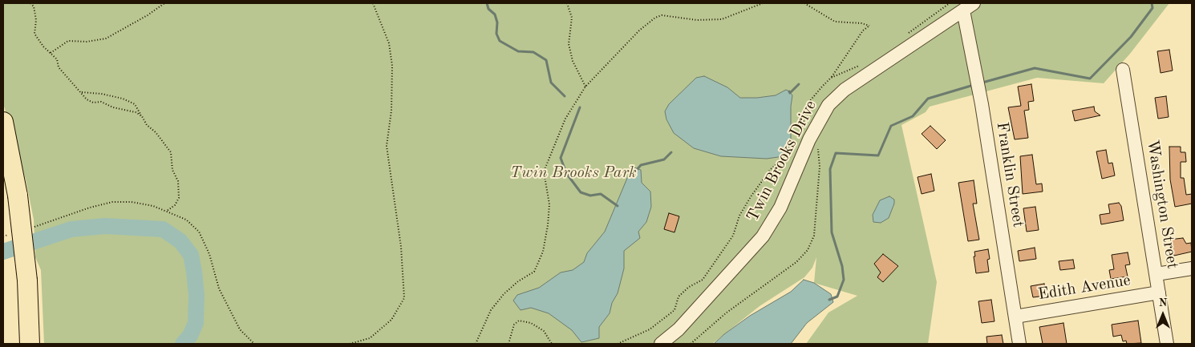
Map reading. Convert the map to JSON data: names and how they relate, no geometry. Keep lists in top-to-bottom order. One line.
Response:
{"streets":{"street":["Twin Brooks Drive","Franklin Street","Washington Street","Edith Avenue"]},"crossings":[["Twin Brooks Drive","Franklin Street"],["Franklin Street","Edith Avenue"],["Washington Street","Edith Avenue"]],"parks":["Twin Brooks Park"],"north":"top"}
